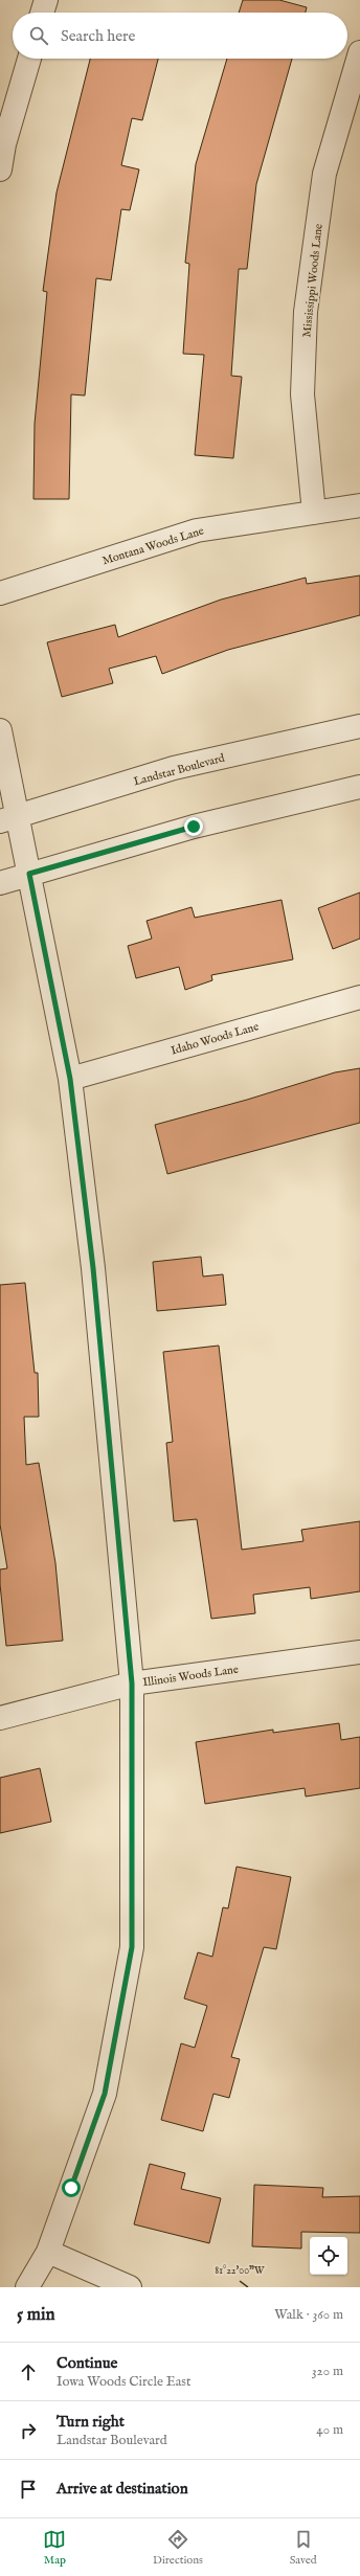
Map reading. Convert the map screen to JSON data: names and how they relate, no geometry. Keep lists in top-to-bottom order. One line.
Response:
{"streets":{"street":["Mississippi Woods Lane","Montana Woods Lane","Landstar Boulevard","Idaho Woods Lane","Illinois Woods Lane"]},"crossings":[["Mississippi Woods Lane","Montana Woods Lane"]],"page":{"search":"Search here","heading":["5 min","Walk · 360 m"],"list":[["Continue","Iowa Woods Circle East","320 m"],["Turn right","Landstar Boulevard","40 m"],"Arrive at destination"],"nav":["Map","Directions","Saved"]},"coordinates":["81°22'00\"W"]}
